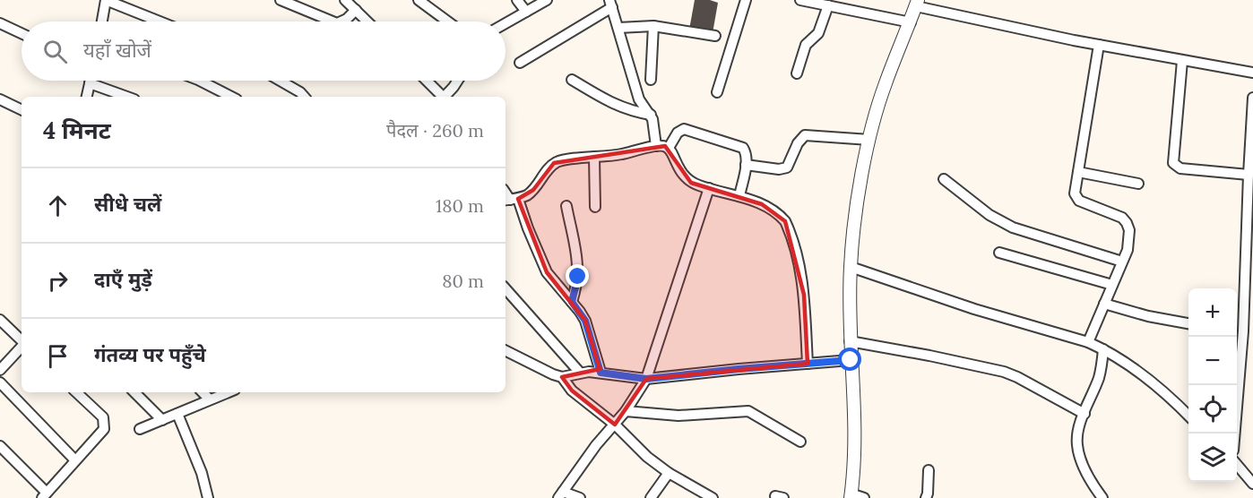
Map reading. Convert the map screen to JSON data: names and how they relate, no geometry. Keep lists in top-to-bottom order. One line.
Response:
{"page":{"search":"यहाँ खोजें","heading":["4 मिनट","पैदल · 260 m"],"list":[["सीधे चलें","180 m"],["दाएँ मुड़ें","80 m"],"गंतव्य पर पहुँचे"],"map_buttons":["+","−"]}}
